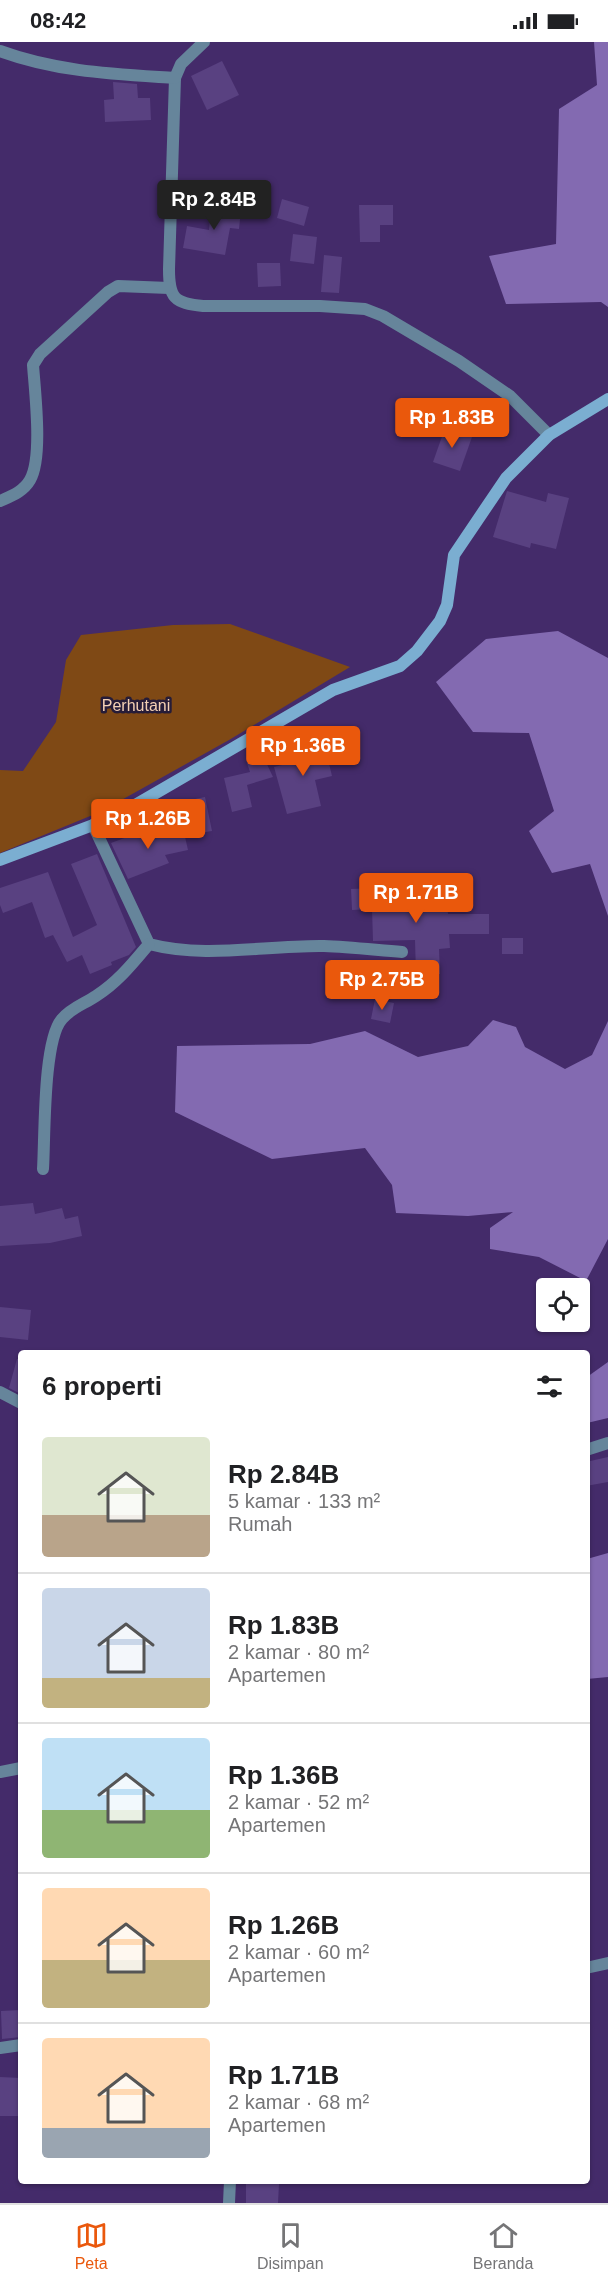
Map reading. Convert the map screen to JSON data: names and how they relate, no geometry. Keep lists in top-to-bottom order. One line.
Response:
{"parks":["Perhutani"],"page":{"status":"08:42","price":["Rp 2.84B","Rp 1.83B","Rp 1.36B","Rp 1.26B","Rp 1.71B","Rp 2.75B"],"heading":"6 properti","list":[{"name":"Rp 2.84B","note":"5 kamar · 133 m² · Rumah"},{"name":"Rp 1.83B","note":"2 kamar · 80 m² · Apartemen"},{"name":"Rp 1.36B","note":"2 kamar · 52 m² · Apartemen"},{"name":"Rp 1.26B","note":"2 kamar · 60 m² · Apartemen"},{"name":"Rp 1.71B","note":"2 kamar · 68 m² · Apartemen"}],"tabs":["Peta","Disimpan","Beranda"]}}
